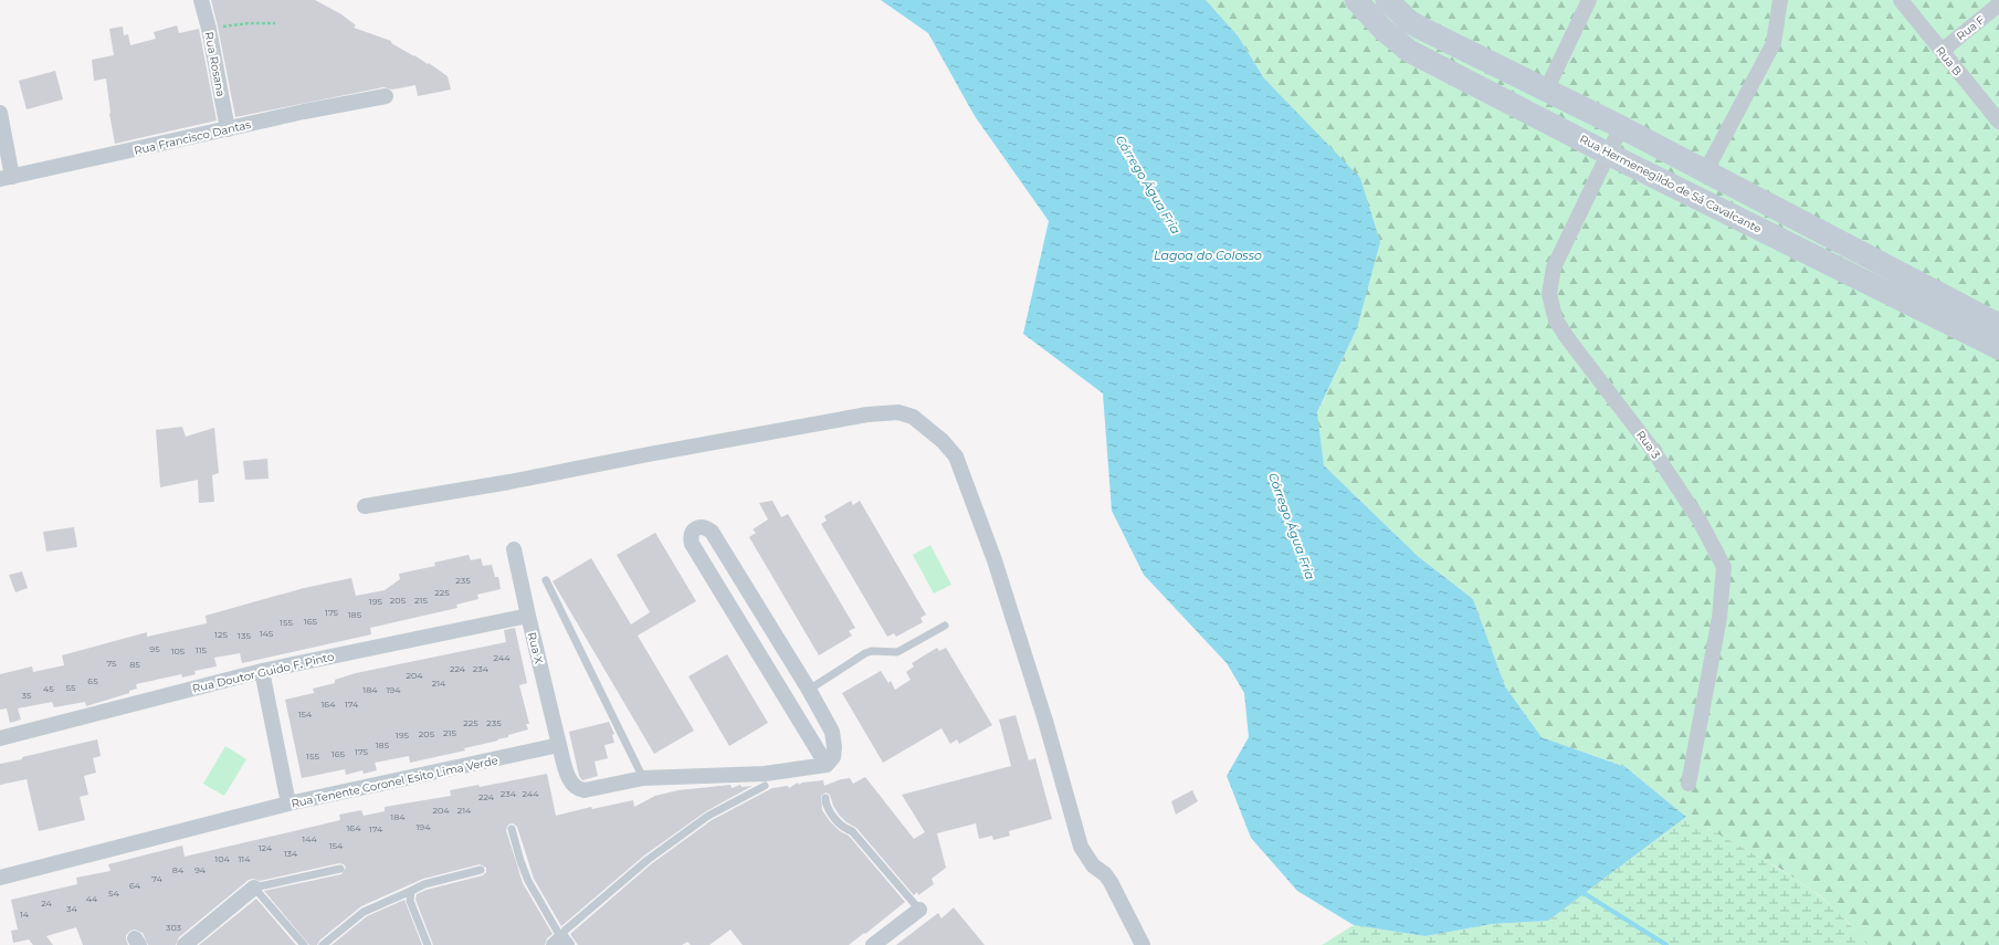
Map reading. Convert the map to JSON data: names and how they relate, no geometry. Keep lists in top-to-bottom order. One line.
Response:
{"streets":{"street":["Rua F","Rua B","Rua Rosana","Rua Francisco Dantas","Rua Hermenegildo de Sá Cavalcante","Rua 3","Rua X","Rua Doutor Guido F. Pinto","Rua Tenente Coronel Esito Lima Verde"]},"crossings":[["Rua F","Rua B"],["Rua Rosana","Rua Francisco Dantas"],["Rua Hermenegildo de Sá Cavalcante","Rua 3"],["Rua X","Rua Doutor Guido F. Pinto"],["Rua X","Rua Tenente Coronel Esito Lima Verde"]],"water":["Córrego Água Fria","Lagoa do Colosso"],"house_numbers":["235","225","205","215","195","175","185","165","155","145","125","135","95","115","105","244","75","85","224","234","204","65","214","55","45","184","194","35","164","174","154","225","235","215","205","195","185","175","165","155","234","244","224","204","214","184","194","164","174","144","154","124","134","104","114","84","94","74","64","54","44","24","34","14","303"]}
